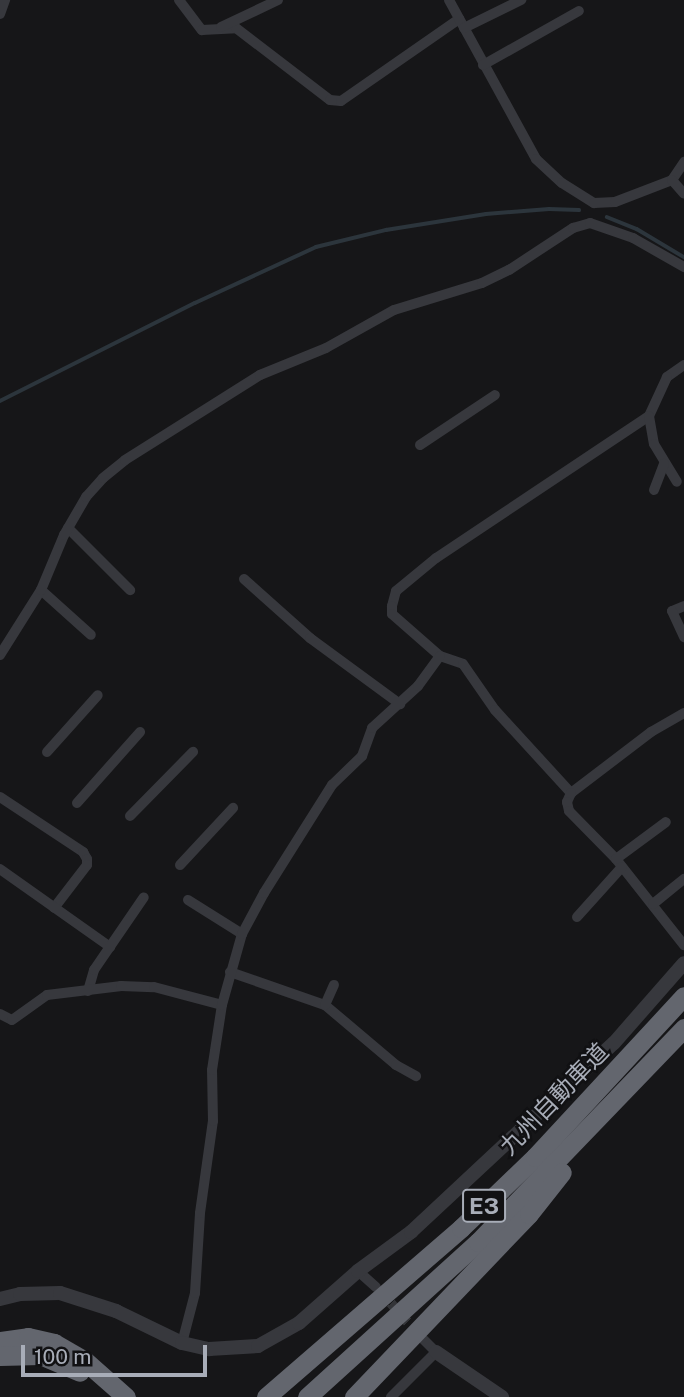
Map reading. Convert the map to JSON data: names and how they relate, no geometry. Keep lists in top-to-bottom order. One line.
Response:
{"streets":{"highway":["九州自動車道","E3"]},"scale_bar":"100 m"}
